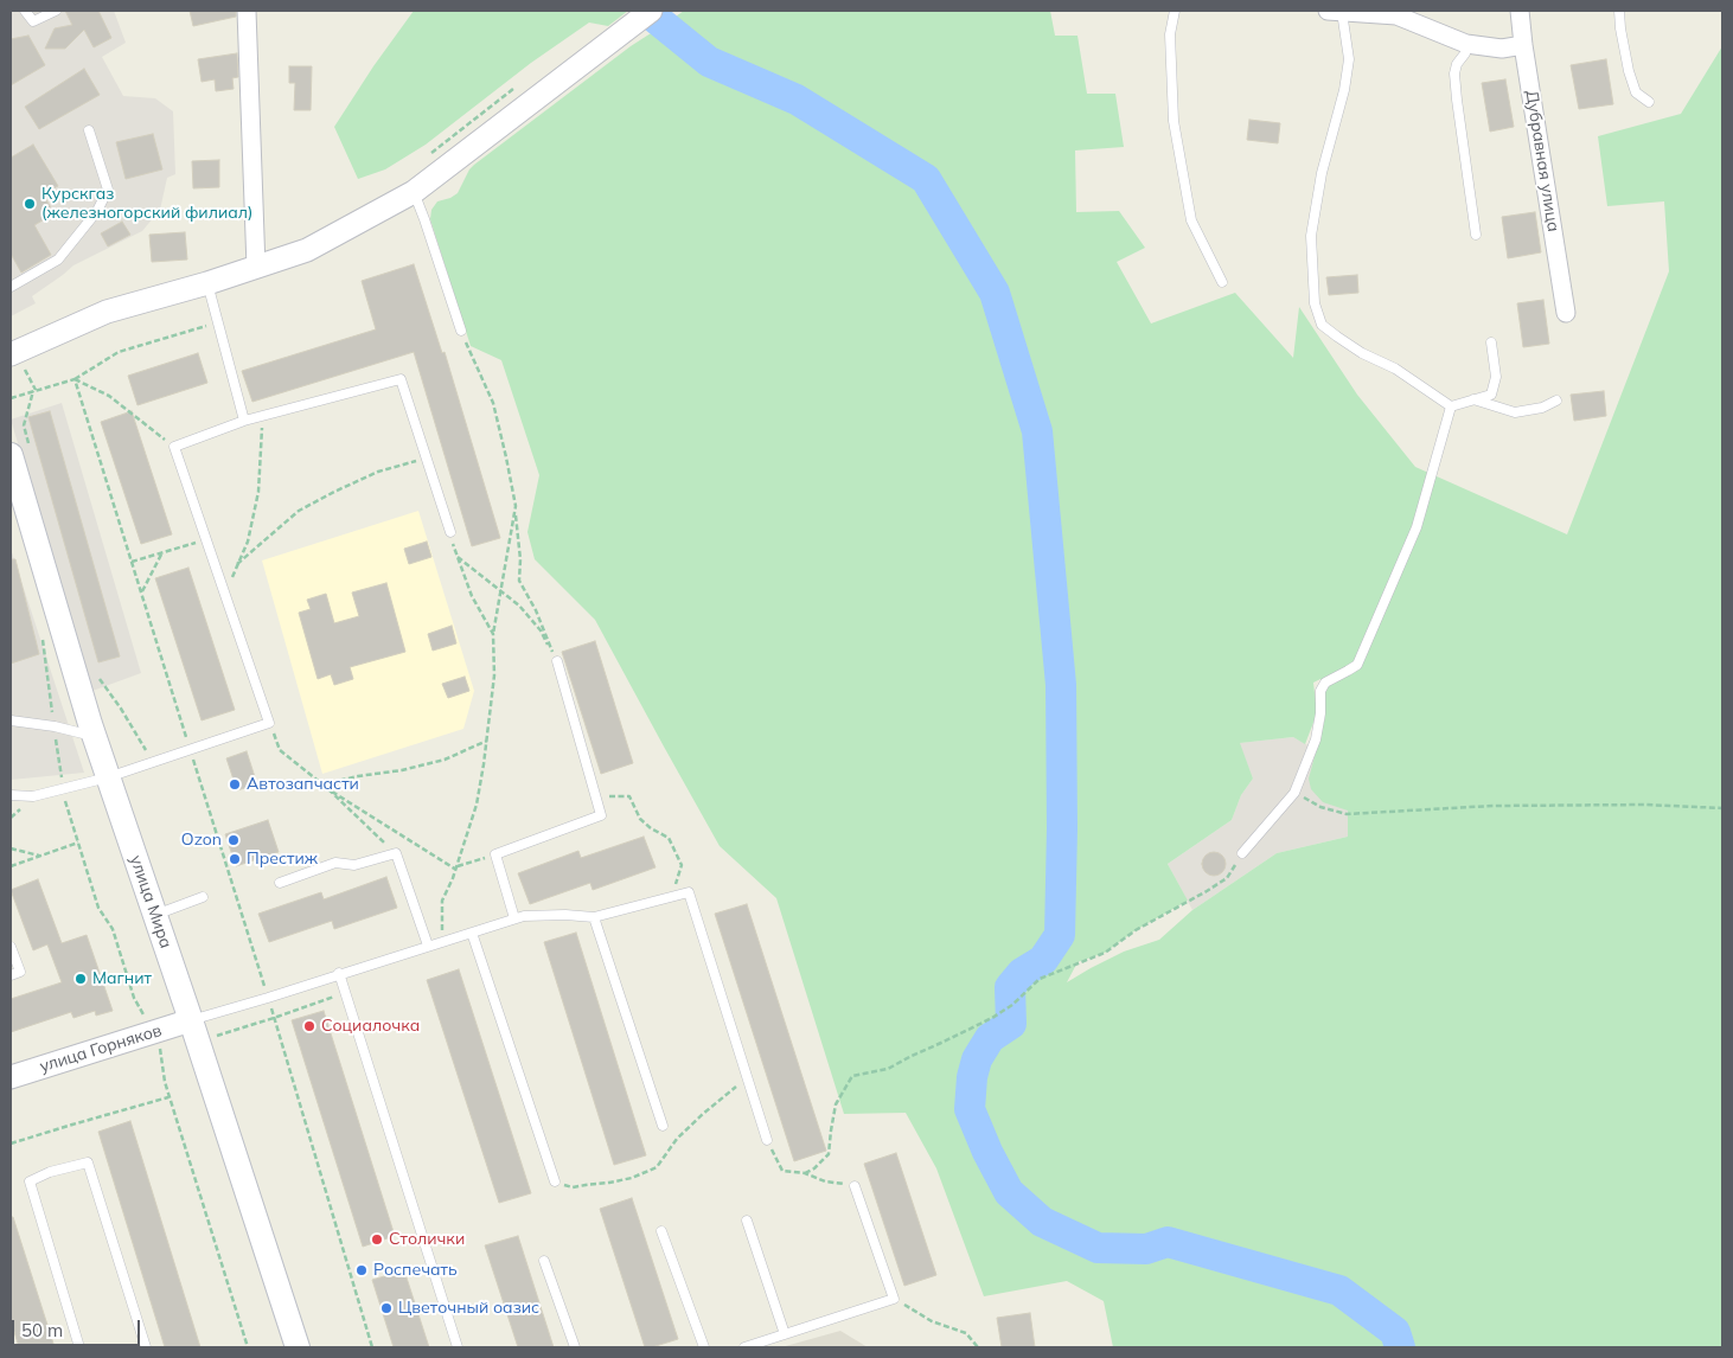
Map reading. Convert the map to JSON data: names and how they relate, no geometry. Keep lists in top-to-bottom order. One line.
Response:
{"streets":{"main road":["улица Мира"],"street":["Дубравная улица","улица Горняков"]},"crossings":[["улица Мира","улица Горняков"]],"places":["Курскгаз (железногорский филиал)","Автозапчасти","Ozon","Престиж","Магнит","Социалочка","Столички","Роспечать","Цветочный оазис"],"scale_bar":"50 m"}
